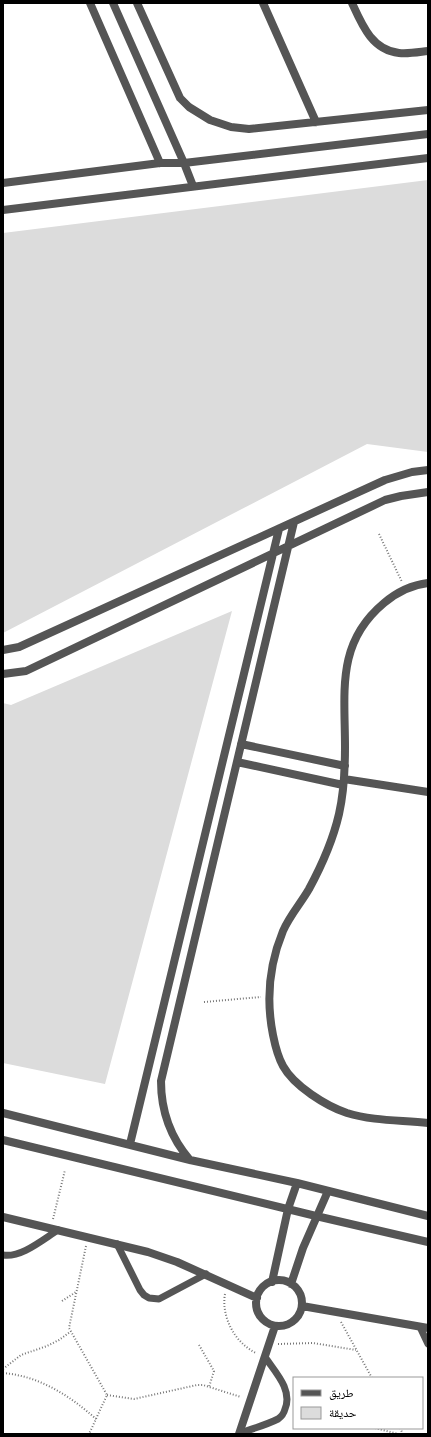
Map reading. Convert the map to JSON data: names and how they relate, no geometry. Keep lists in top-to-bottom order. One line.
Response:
{"legend":["طريق","حديقة"]}
